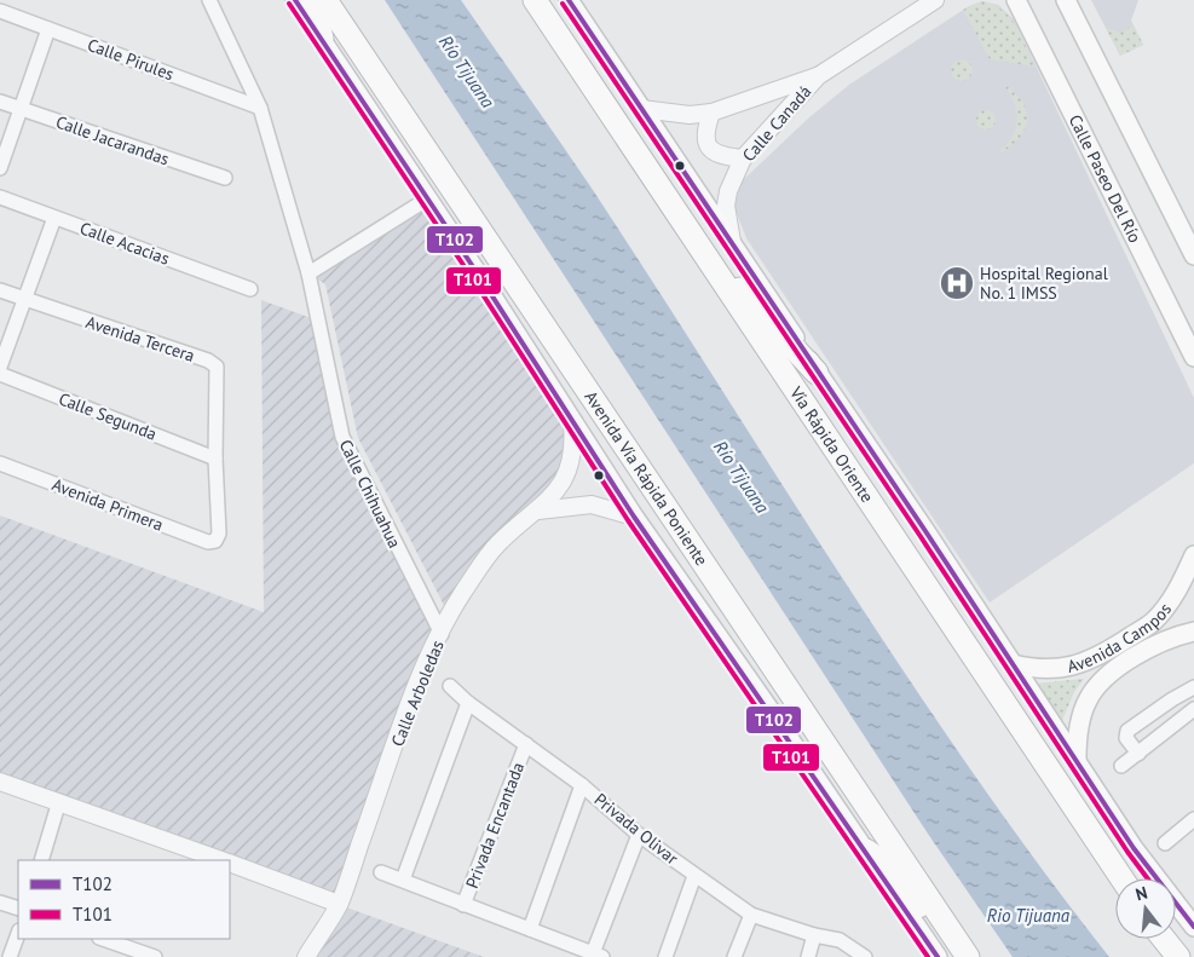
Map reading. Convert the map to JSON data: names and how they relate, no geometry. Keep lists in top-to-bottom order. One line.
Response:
{"streets":{"highway":["Vía Rápida Oriente","Avenida Vía Rápida Poniente"],"main road":["Calle Paseo Del Río","Avenida Campos"],"street":["Calle Pirules","Calle Canadá","Calle Jacarandas","Calle Acacias","Avenida Tercera","Calle Segunda","Calle Chihuahua","Avenida Primera","Calle Arboledas","Privada Encantada","Privada Olivar"]},"crossings":[["Calle Pirules","Calle Chihuahua"],["Avenida Tercera","Calle Segunda"],["Avenida Tercera","Avenida Primera"],["Calle Chihuahua","Calle Arboledas"],["Privada Encantada","Privada Olivar"]],"water":["Río Tijuana","Rio Tijuana"],"places":{"hospital":["Hospital Regional No. 1 IMSS"]},"lines":["transit line T102","transit line T101"],"legend":["T102","T101"],"north":"top"}
